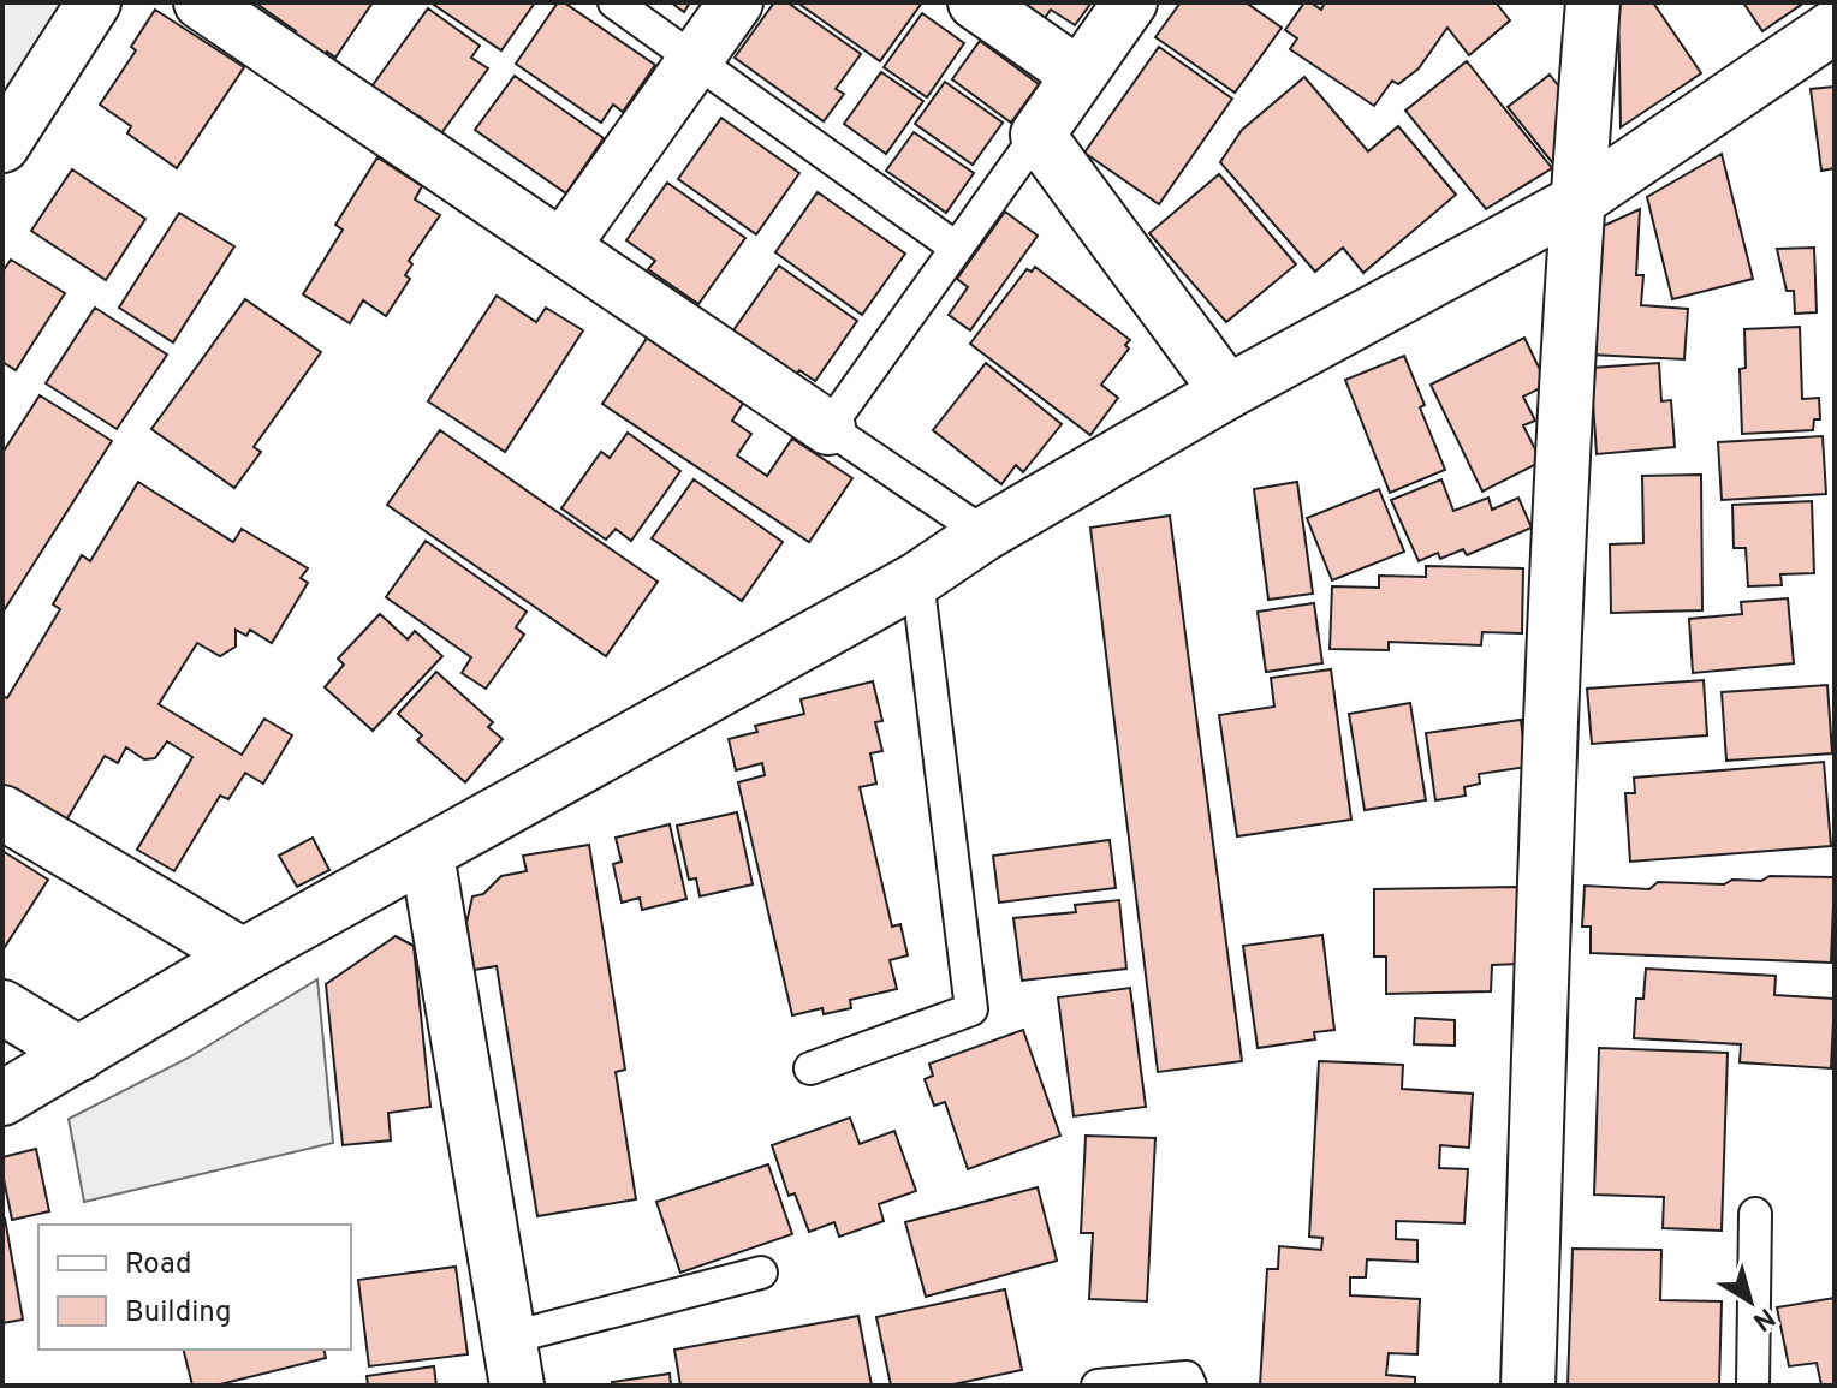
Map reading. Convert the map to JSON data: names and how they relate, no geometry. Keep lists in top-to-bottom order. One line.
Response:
{"legend":["Road","Building"],"north":"bottom right"}
